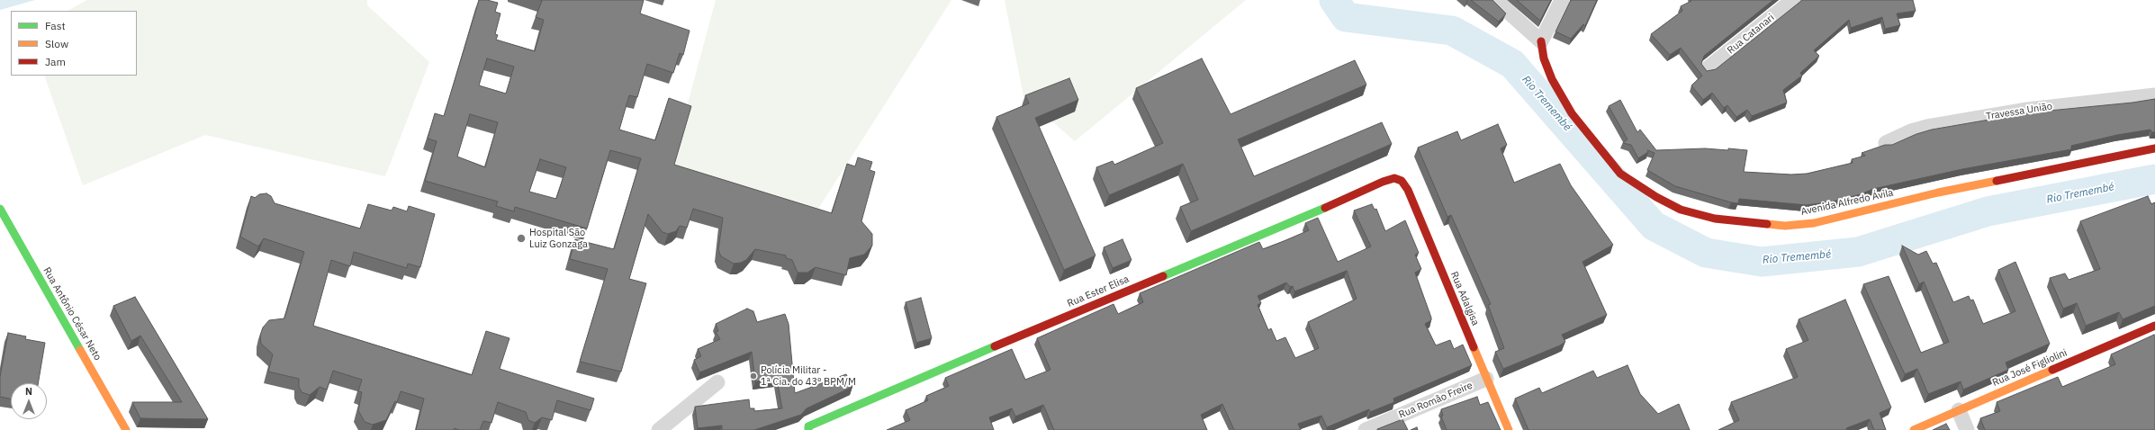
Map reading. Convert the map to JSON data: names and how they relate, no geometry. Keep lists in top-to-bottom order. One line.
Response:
{"streets":{"street":["Rua Catanari","Travessa União","Avenida Alfredo Ávila","Rua Ester Elisa","Rua Adalgisa","Rua Antônio César Neto","Rua José Figliolini","Rua Romão Freire"]},"crossings":[["Rua Ester Elisa","Rua Adalgisa"],["Rua Adalgisa","Rua Romão Freire"]],"water":["Rio Tremembé"],"places":["Hospital São Luiz Gonzaga","Polícia Militar - 1ª Cia. do 43º BPM/M"],"legend":["Fast","Slow","Jam"],"north":"top"}
